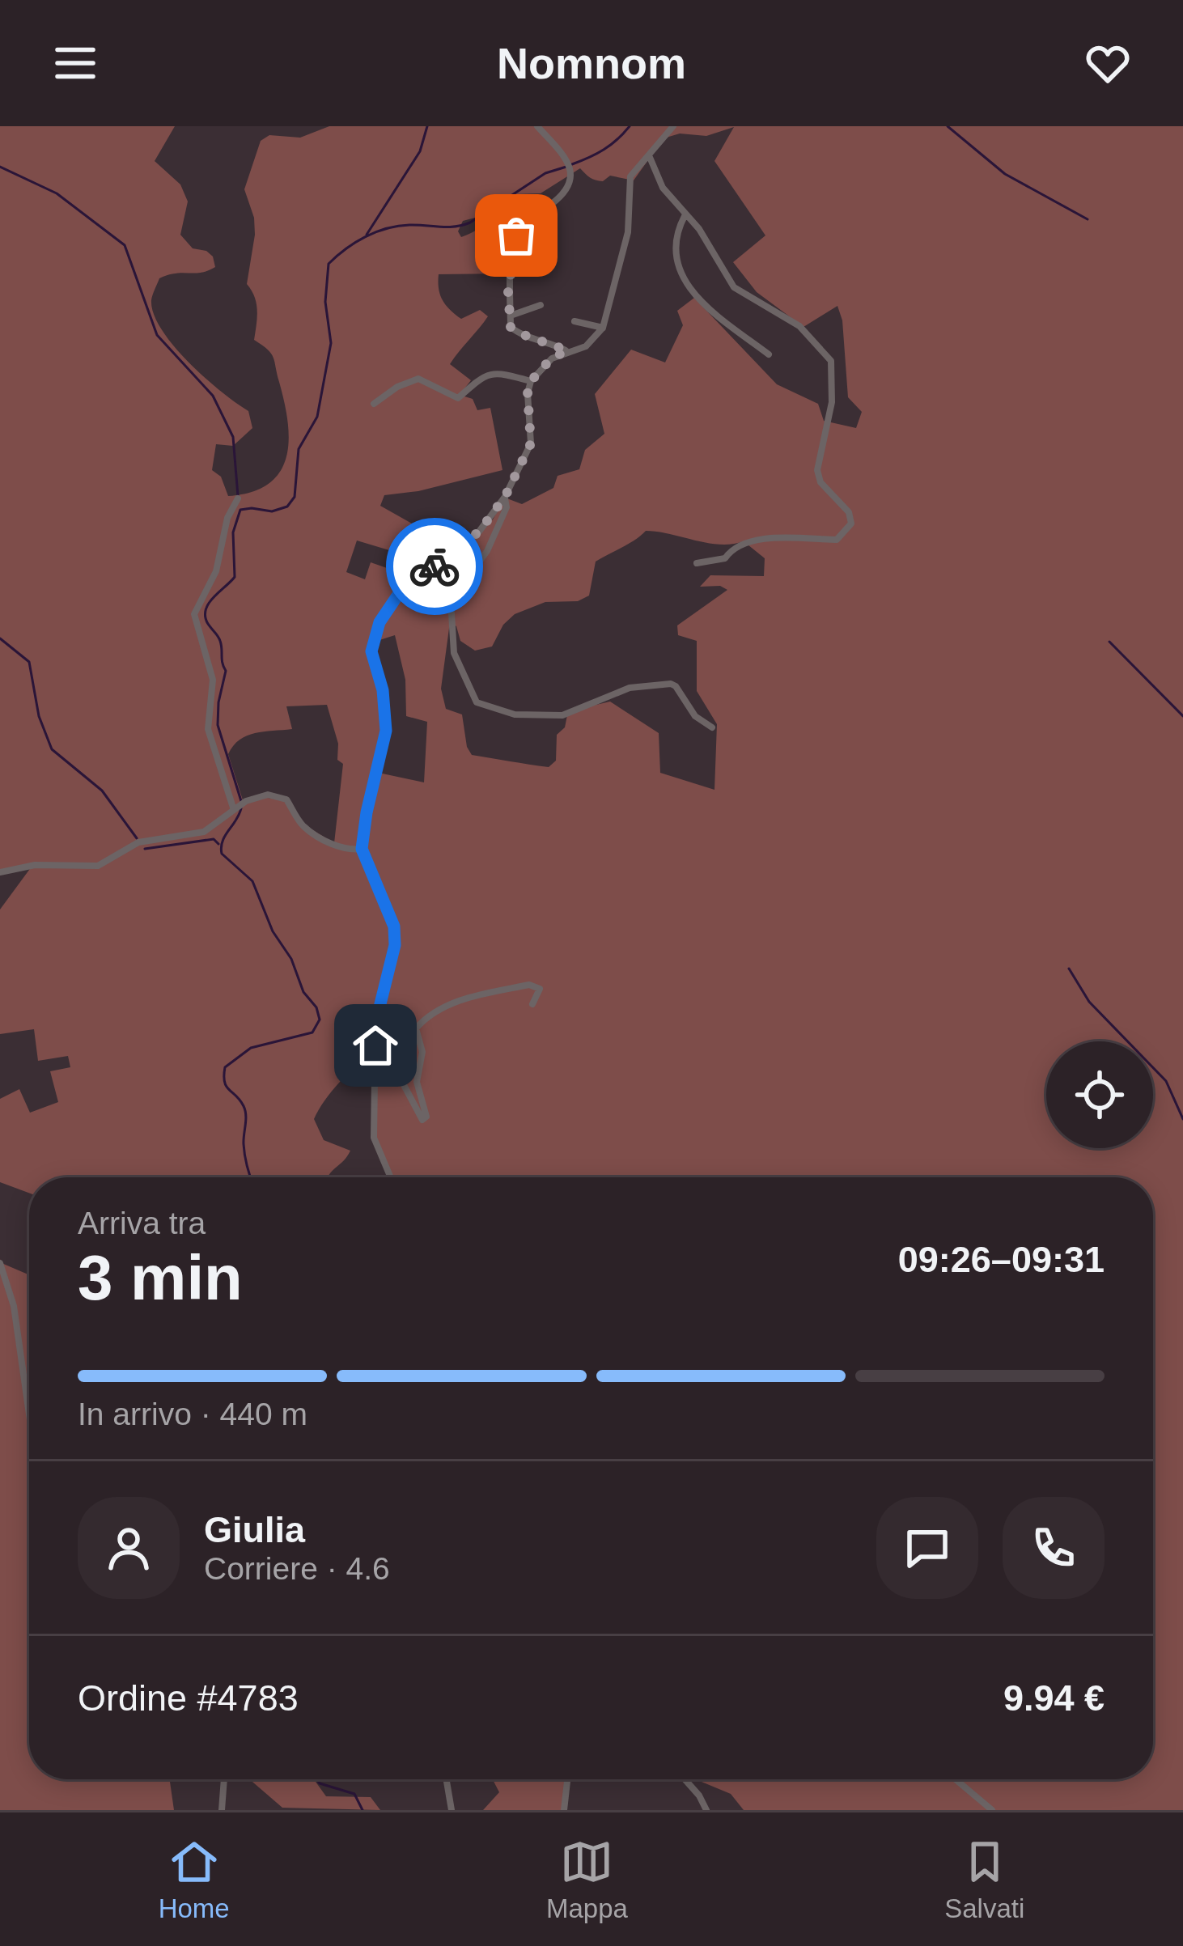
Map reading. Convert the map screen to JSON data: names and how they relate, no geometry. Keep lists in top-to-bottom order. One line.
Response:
{"page":{"header":"Nomnom","heading":["3 min","Arriva tra","09:26–09:31"],"panel":["Giulia","Corriere · 4.6","Ordine #4783","9.94 €"],"bar":"In arrivo · 440 m","tabs":["Home","Mappa","Salvati"]}}
